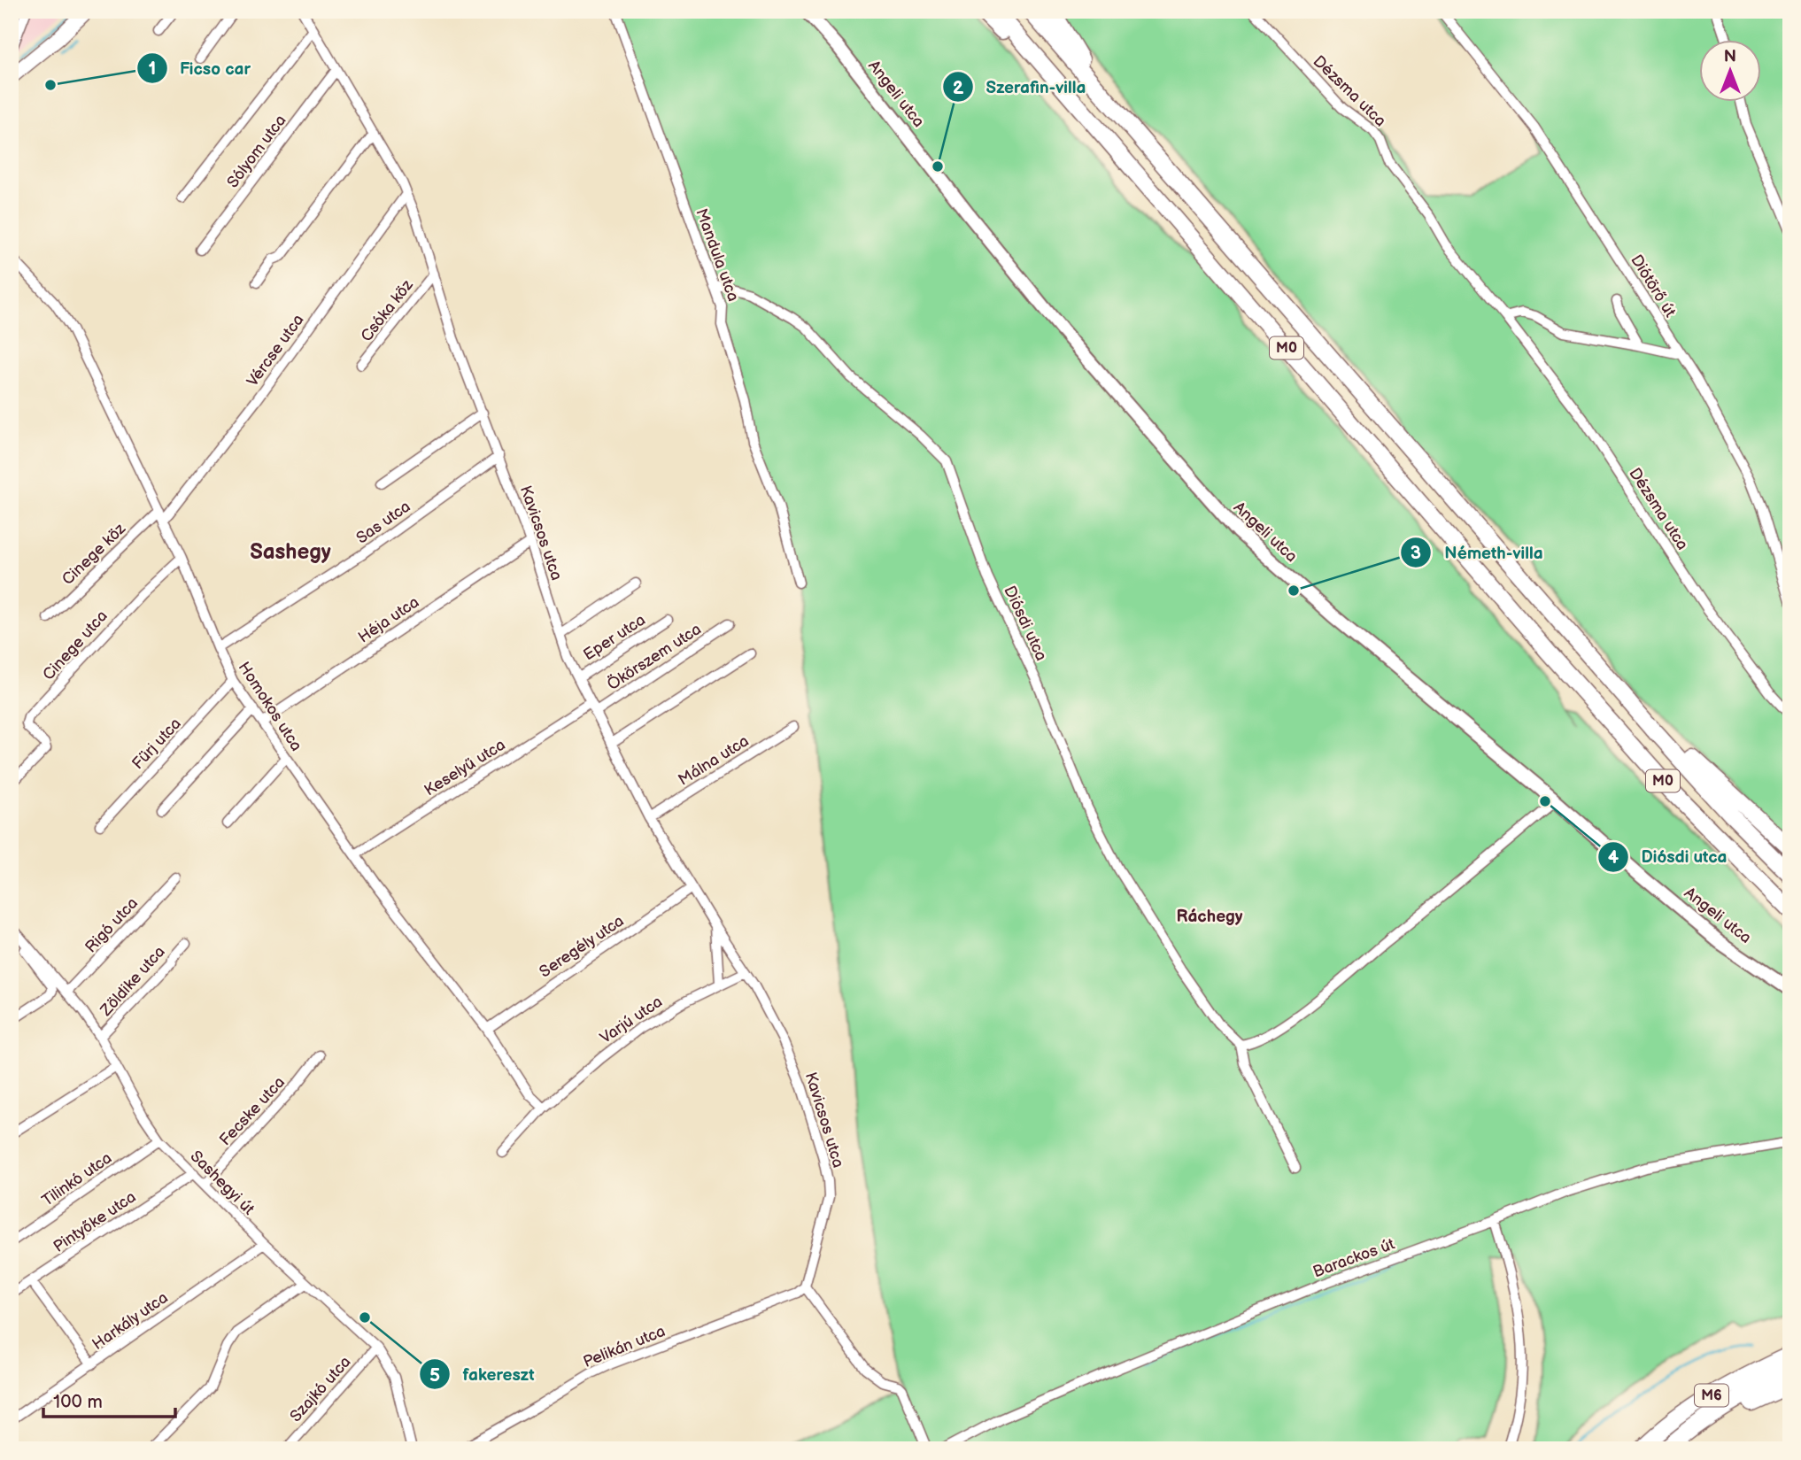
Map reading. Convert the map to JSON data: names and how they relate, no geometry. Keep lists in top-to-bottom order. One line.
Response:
{"streets":{"highway":["M0","M6"],"street":["Dézsma utca","Angeli utca","Sólyom utca","Mandula utca","Diótörő út","Csóka köz","Vércse utca","Sas utca","Kavicsos utca","Cinege köz","Héja utca","Diósdi utca","Eper utca","Cinege utca","Ökörszem utca","Homokos utca","Fürj utca","Málna utca","Keselyű utca","Rigó utca","Seregély utca","Zöldike utca","Varjú utca","Fecske utca","Tilinkó utca","Sashegyi út","Pintyőke utca","Barackos út","Harkály utca","Pelikán utca","Szajkó utca"]},"crossings":[["Sólyom utca","Kavicsos utca"],["Mandula utca","Diósdi utca"],["Csóka köz","Kavicsos utca"],["Vércse utca","Kavicsos utca"],["Vércse utca","Homokos utca"],["Sas utca","Kavicsos utca"],["Sas utca","Homokos utca"],["Kavicsos utca","Héja utca"],["Kavicsos utca","Eper utca"],["Kavicsos utca","Ökörszem utca"],["Kavicsos utca","Málna utca"],["Kavicsos utca","Keselyű utca"],["Kavicsos utca","Seregély utca"],["Kavicsos utca","Varjú utca"],["Kavicsos utca","Pelikán utca"],["Cinege köz","Homokos utca"],["Héja utca","Homokos utca"],["Cinege utca","Homokos utca"],["Homokos utca","Fürj utca"],["Homokos utca","Keselyű utca"],["Homokos utca","Seregély utca"],["Homokos utca","Varjú utca"],["Rigó utca","Sashegyi út"],["Zöldike utca","Sashegyi út"],["Fecske utca","Sashegyi út"],["Tilinkó utca","Sashegyi út"],["Sashegyi út","Pintyőke utca"],["Sashegyi út","Harkály utca"],["Sashegyi út","Szajkó utca"]],"districts":["Sashegy","Ráchegy"],"places":["Ficso car","Szerafin-villa","Németh-villa","Diósdi utca","fakereszt"],"scale_bar":"100 m","north":"top"}
